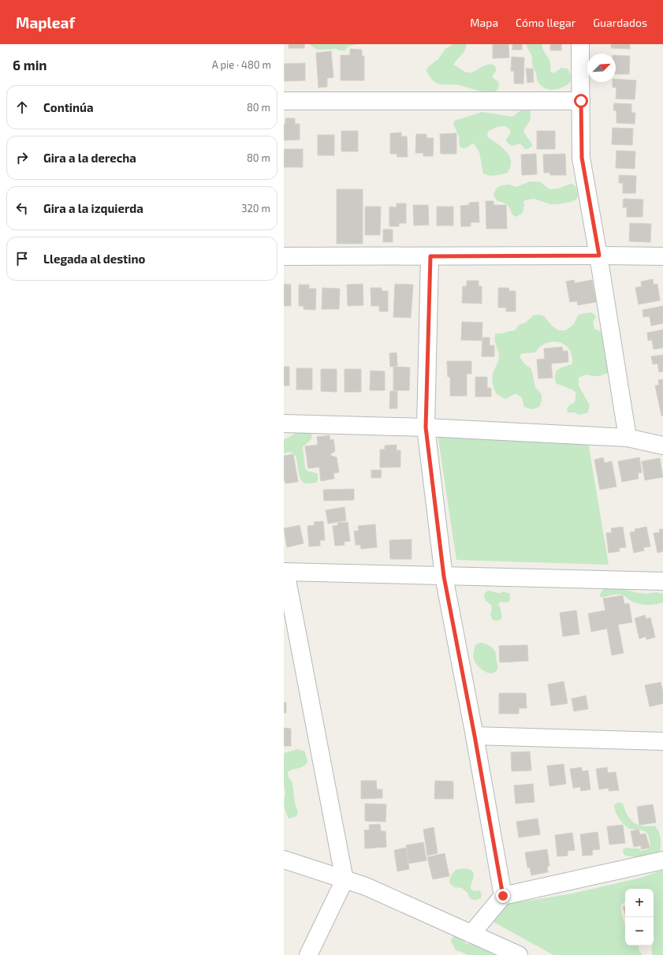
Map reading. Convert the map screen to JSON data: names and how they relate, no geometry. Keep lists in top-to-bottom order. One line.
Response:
{"north":"top right","page":{"header":"Mapleaf","nav":["Mapa","Cómo llegar","Guardados"],"heading":["6 min","A pie · 480 m"],"list":[["Continúa","80 m"],["Gira a la derecha","80 m"],["Gira a la izquierda","320 m"],"Llegada al destino"],"map_buttons":["+","−"]}}
